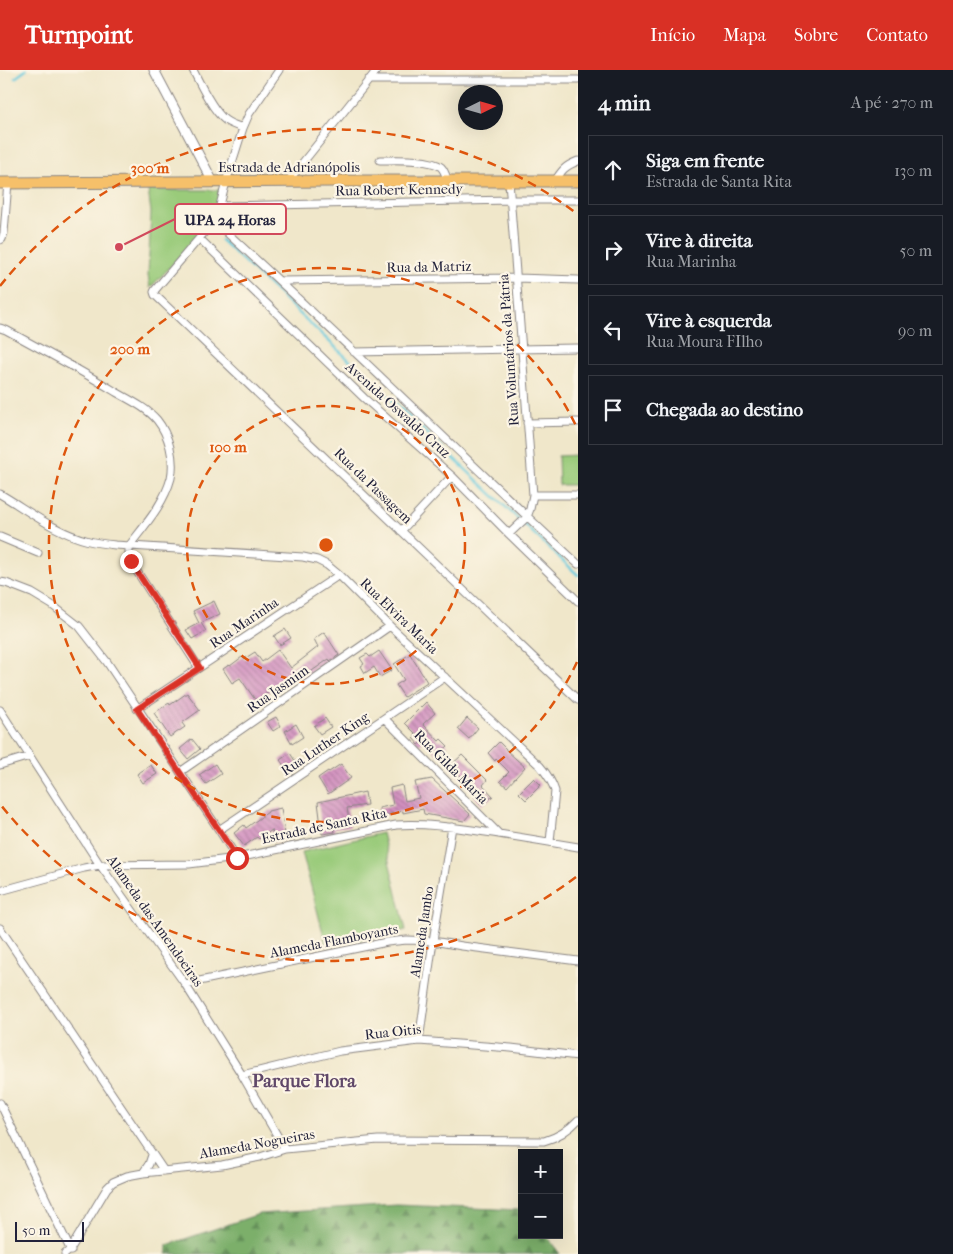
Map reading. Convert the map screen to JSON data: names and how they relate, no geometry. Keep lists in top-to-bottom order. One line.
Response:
{"streets":{"main road":["Estrada de Adrianópolis"],"street":["Rua Robert Kennedy","Rua da Matriz","Rua Voluntários da Pátria","Avenida Oswaldo Cruz","Rua da Passagem","Rua Elvira Maria","Rua Marinha","Rua Jasmim","Rua Luther King","Rua Gilda Maria","Estrada de Santa Rita","Alameda das Amendoeiras","Alameda Jambo","Alameda Flamboyants","Rua Oitis","Alameda Nogueiras"]},"crossings":[["Estrada de Adrianópolis","Rua Voluntários da Pátria"],["Rua Robert Kennedy","Rua Voluntários da Pátria"],["Rua da Matriz","Rua Voluntários da Pátria"],["Rua da Matriz","Avenida Oswaldo Cruz"],["Rua Voluntários da Pátria","Avenida Oswaldo Cruz"],["Avenida Oswaldo Cruz","Rua da Passagem"],["Rua Elvira Maria","Rua Marinha"],["Rua Elvira Maria","Rua Jasmim"],["Rua Elvira Maria","Rua Luther King"],["Rua Elvira Maria","Estrada de Santa Rita"],["Rua Luther King","Rua Gilda Maria"],["Rua Gilda Maria","Estrada de Santa Rita"],["Estrada de Santa Rita","Alameda das Amendoeiras"],["Estrada de Santa Rita","Alameda Jambo"],["Alameda das Amendoeiras","Alameda Flamboyants"],["Alameda das Amendoeiras","Rua Oitis"],["Alameda das Amendoeiras","Alameda Nogueiras"],["Alameda Jambo","Alameda Flamboyants"],["Alameda Jambo","Rua Oitis"]],"districts":["Parque Flora"],"places":["UPA 24 Horas"],"scale_bar":"50 m","north":"right","page":{"header":"Turnpoint","nav":["Início","Mapa","Sobre","Contato"],"heading":["4 min","A pé · 270 m"],"list":[["Siga em frente","Estrada de Santa Rita","130 m"],["Vire à direita","Rua Marinha","50 m"],["Vire à esquerda","Rua Moura FIlho","90 m"],"Chegada ao destino"],"map_buttons":["+","−"],"scale":"50 m"},"rings":["300 m","200 m","100 m"]}
